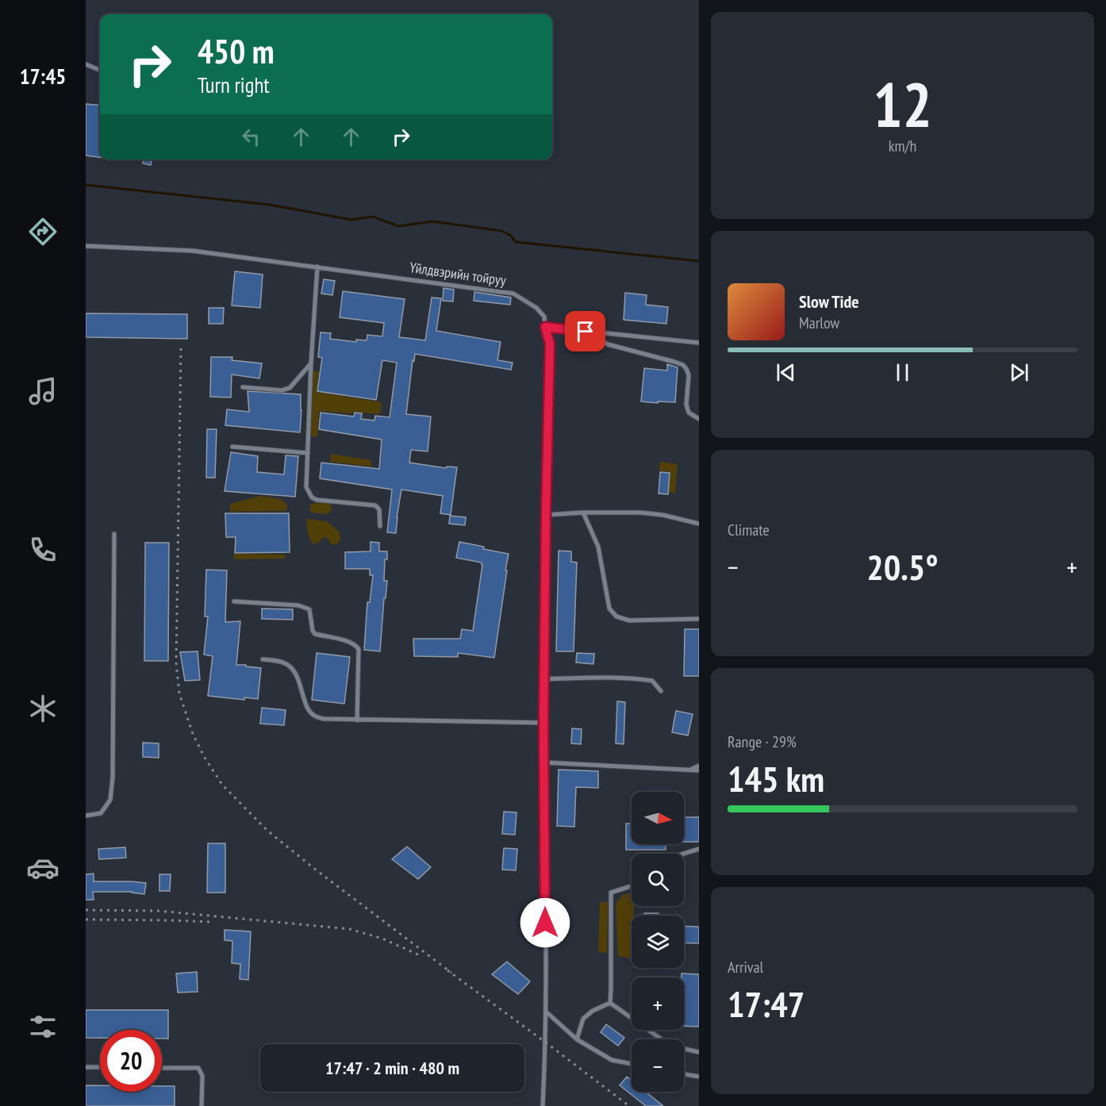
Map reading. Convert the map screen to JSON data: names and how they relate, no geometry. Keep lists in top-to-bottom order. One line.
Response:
{"streets":{"lane":["Үйлдвэрийн тойруу"]},"north":"right","page":{"tabs":"17:45","tile":[["12","km/h"],"Climate",["Range · 29%","145 km"],["Arrival","17:47"]],"turn":["450 m","Turn right"],"song":["Slow Tide","Marlow"],"heat":["−","20.5°","+"],"map_buttons":["+","−"],"limit":"20","trip":"17:47 · 2 min · 480 m"}}
